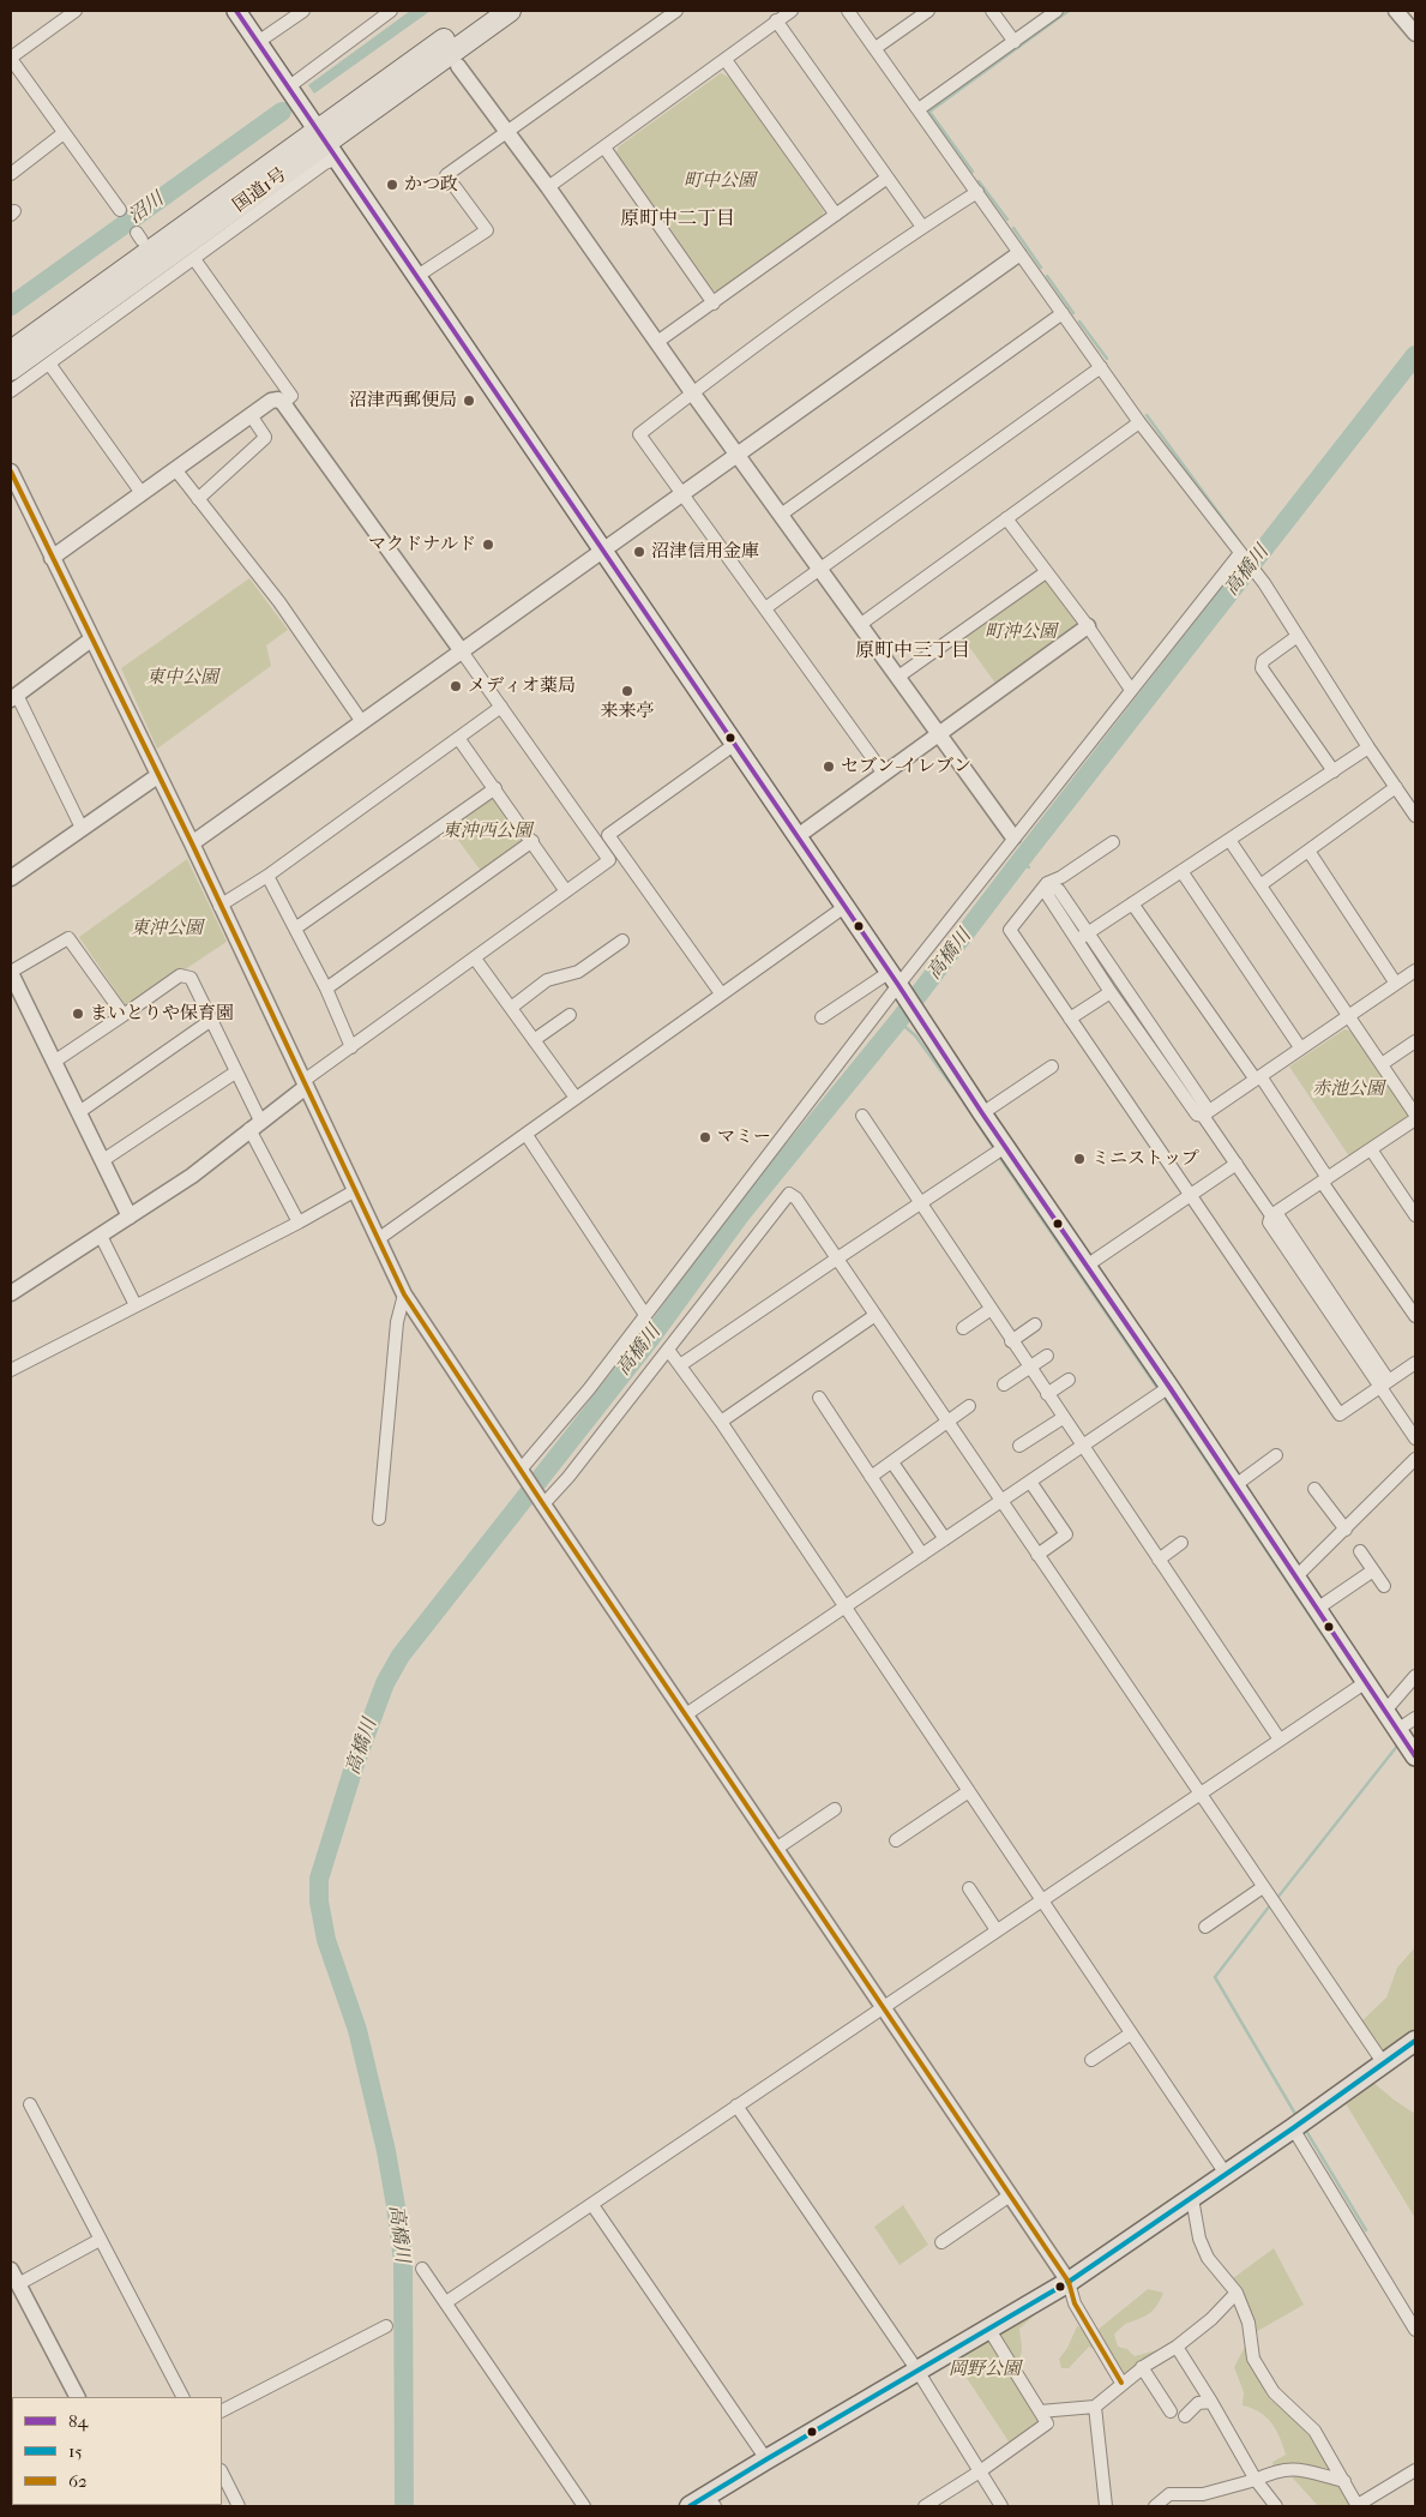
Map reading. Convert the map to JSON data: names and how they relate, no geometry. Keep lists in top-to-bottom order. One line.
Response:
{"streets":{"highway":["国道1号"]},"districts":["原町中二丁目","原町中三丁目"],"water":["沼川","高橋川"],"parks":["町中公園","町沖公園","東中公園","東沖西公園","東沖公園","赤池公園","岡野公園"],"places":["かつ政","沼津西郵便局","マクドナルド","沼津信用金庫","メディオ薬局","来来亭","セブン-イレブン","まいとりや保育園","マミー","ミニストップ"],"lines":["transit line 84","transit line 62","transit line 15"],"legend":["84","15","62"]}
